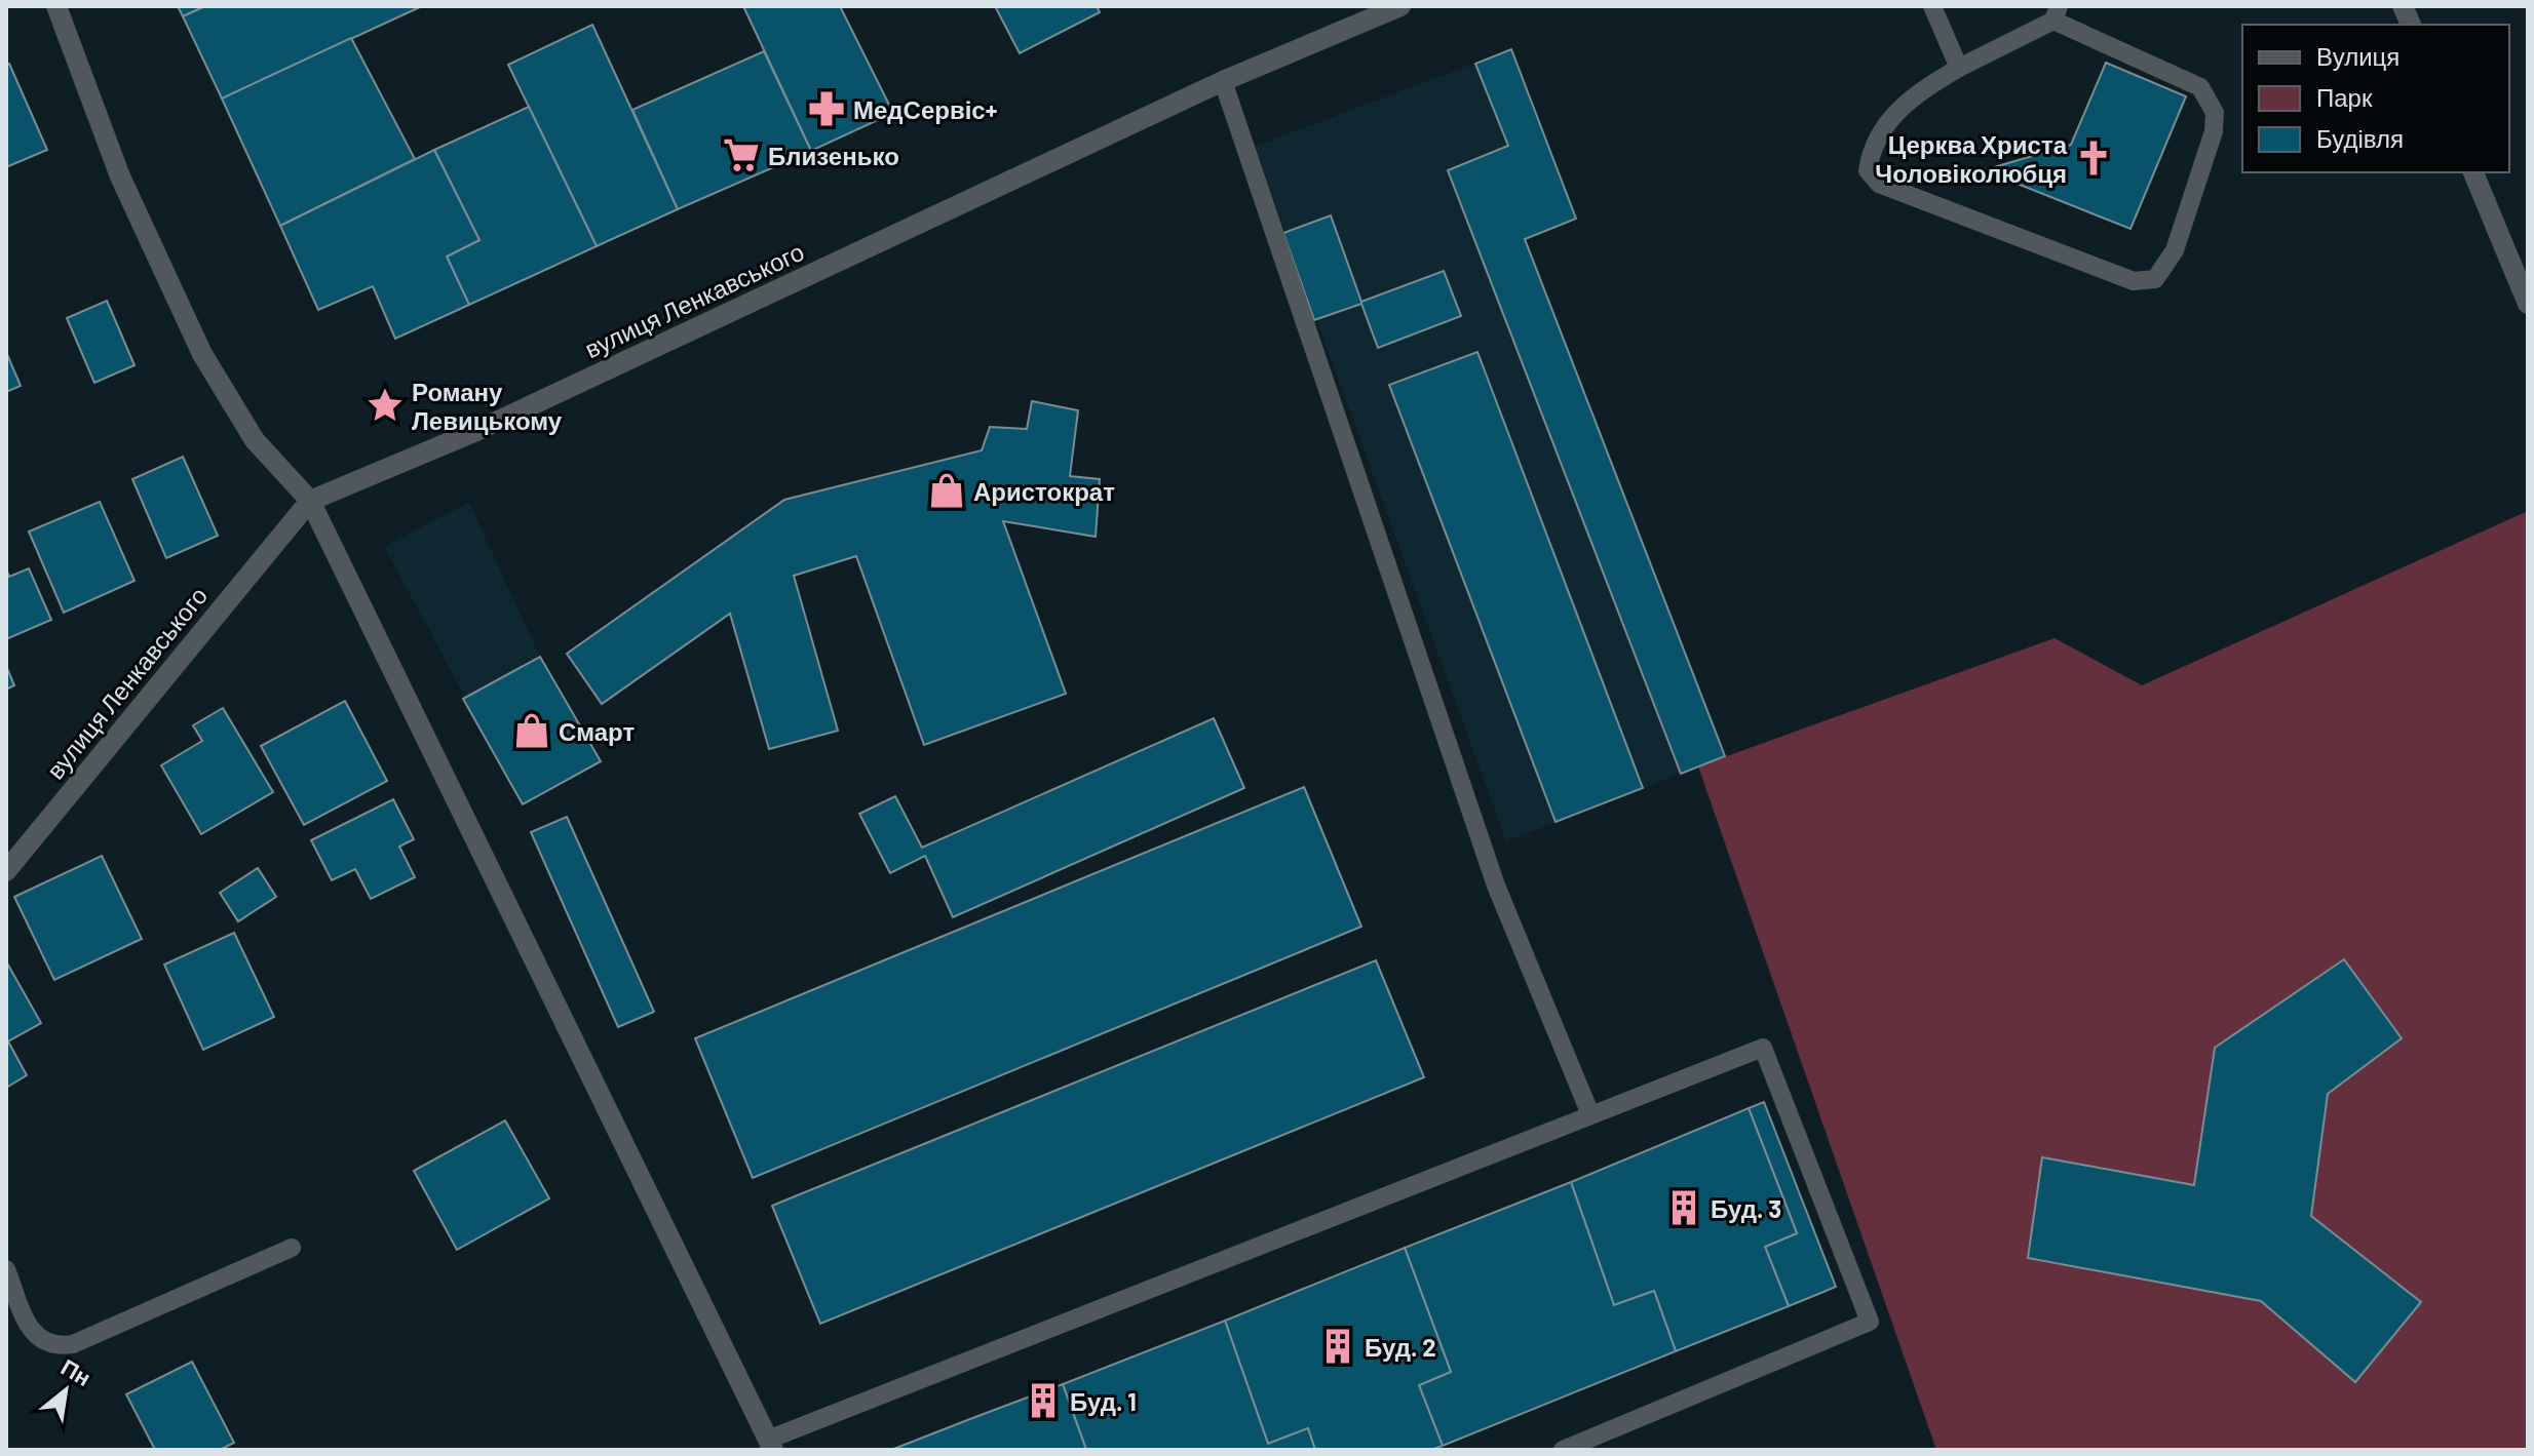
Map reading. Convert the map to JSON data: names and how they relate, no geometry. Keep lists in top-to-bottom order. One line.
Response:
{"streets":{"street":["вулиця Ленкавського"]},"places":{"pharmacy":["МедСервіс+"],"supermarket":["Близенько"],"church":["Церква Христа Чоловіколюбця"],"place":["Роману Левицькому"],"shop":["Аристократ","Смарт"],"building":["Буд. 3","Буд. 2","Буд. 1"]},"legend":["Вулиця","Парк","Будівля"],"north":"top right"}
